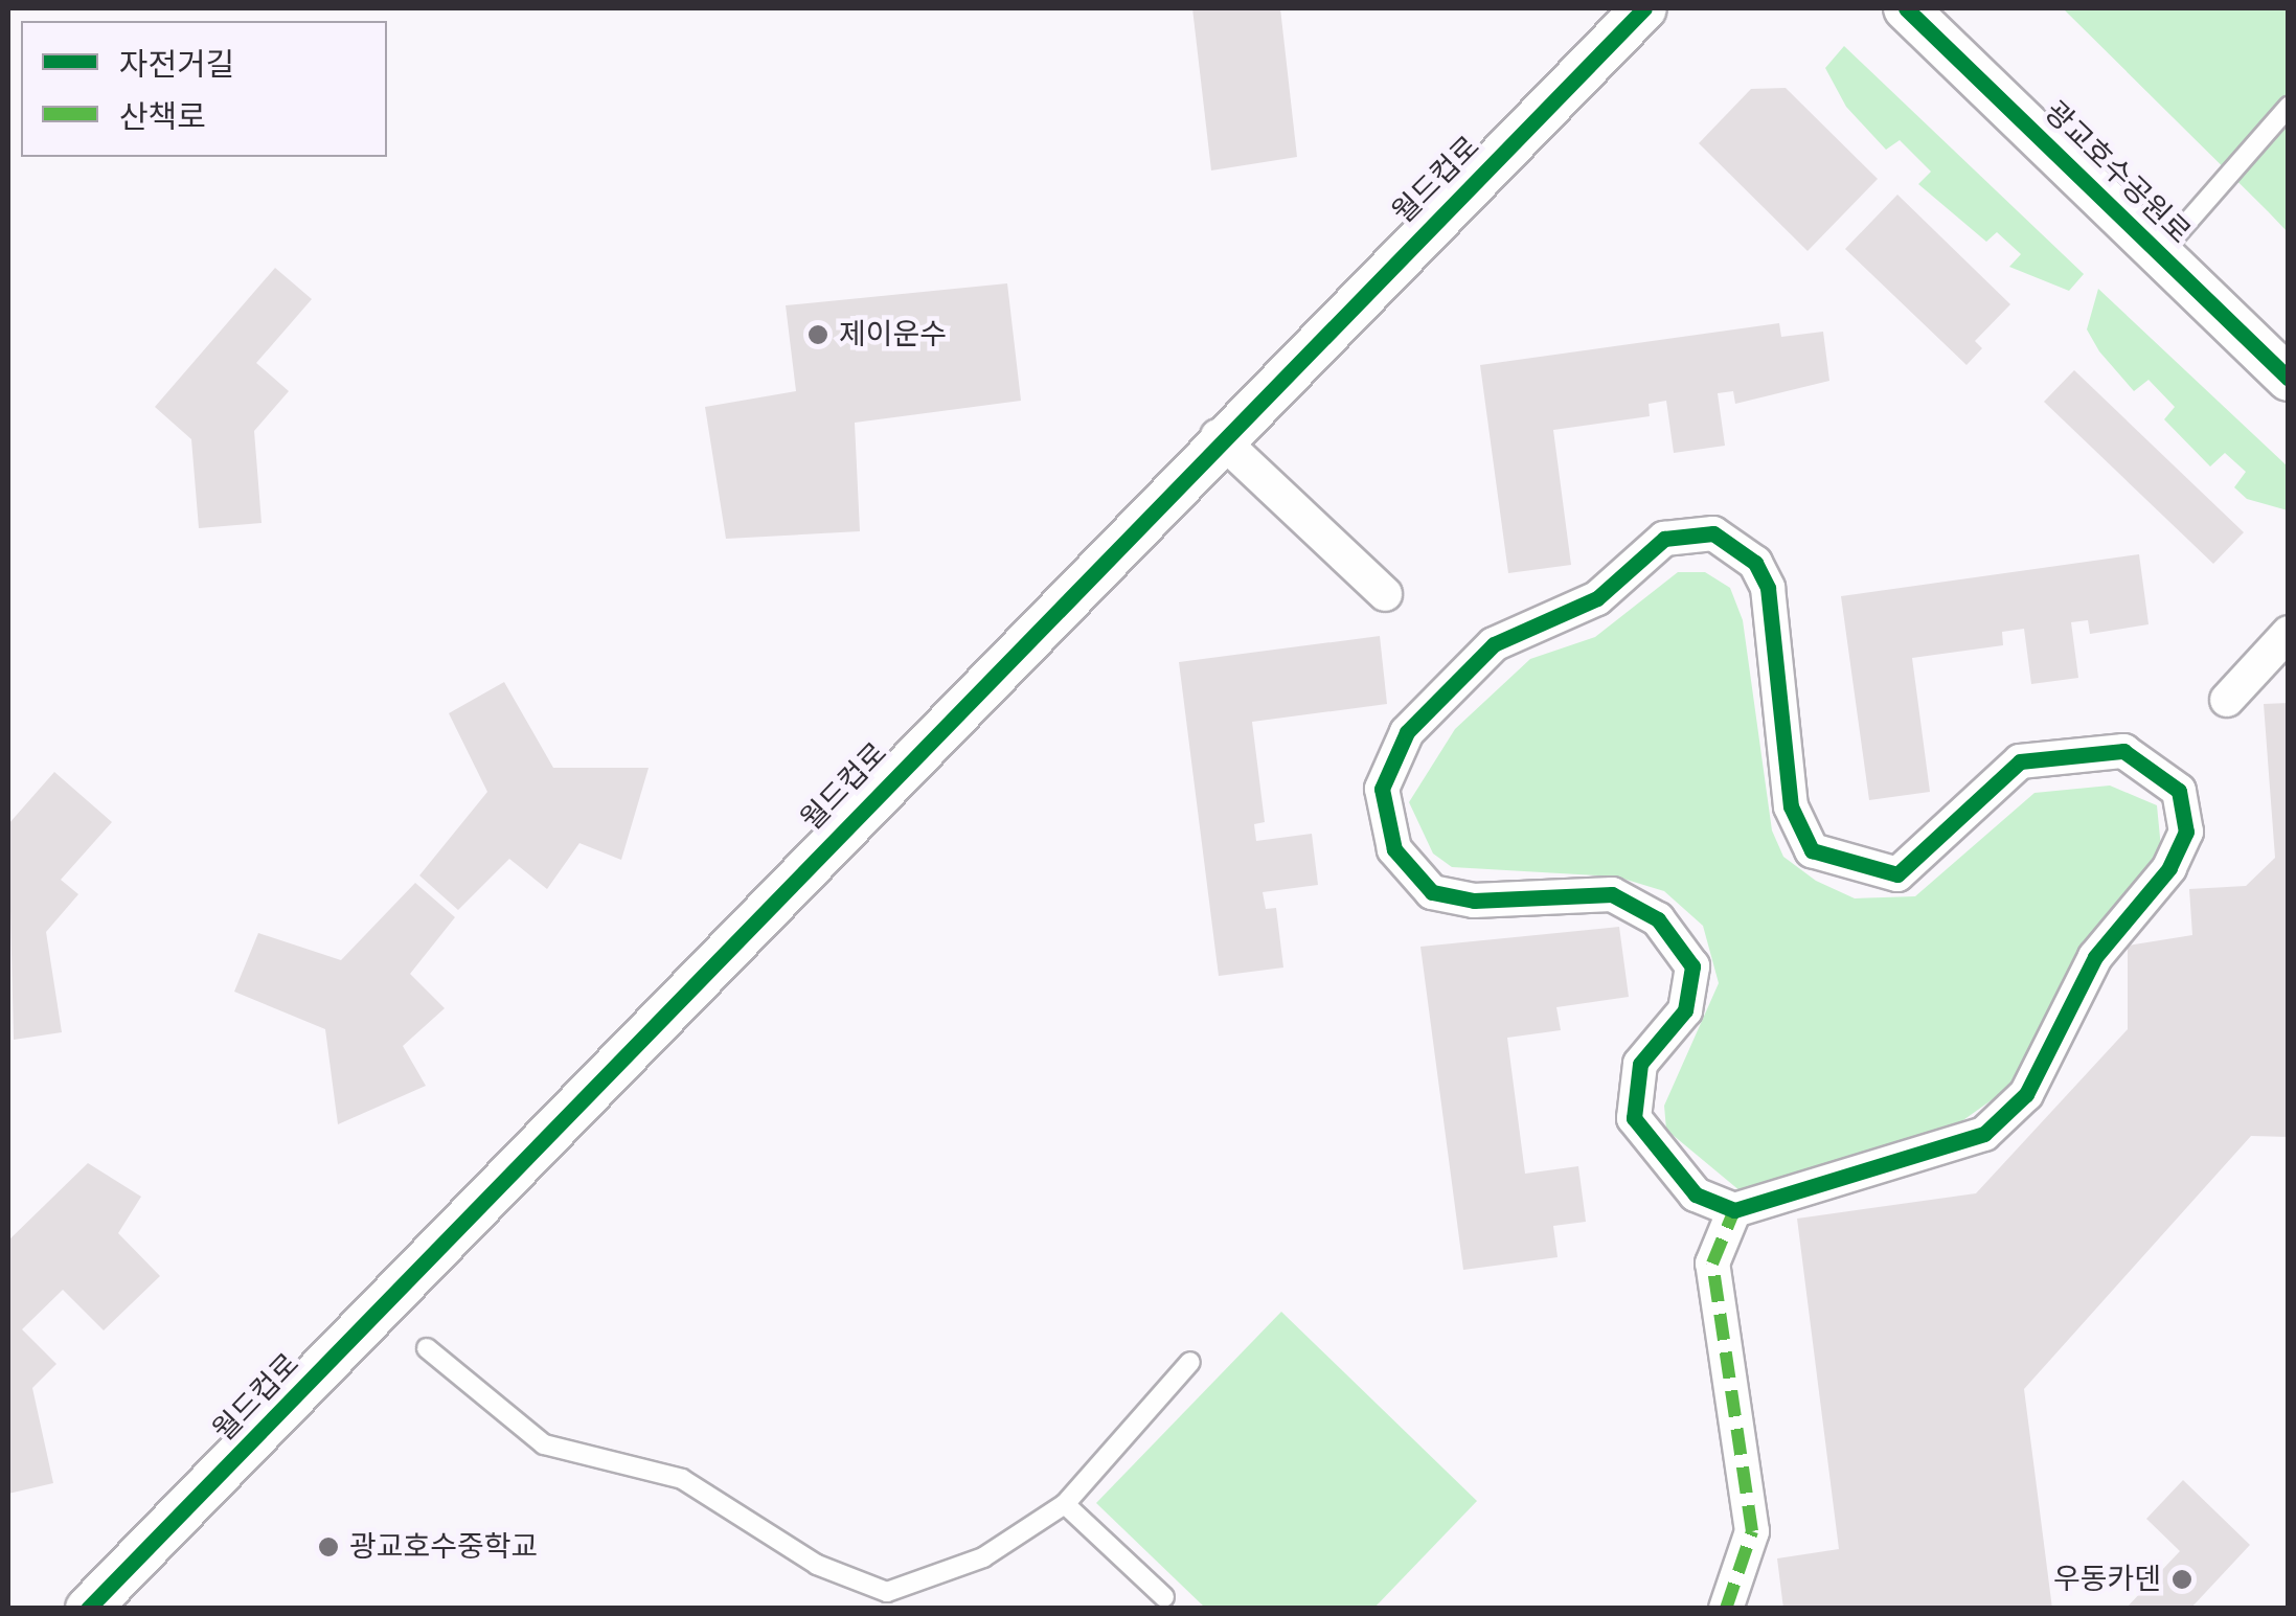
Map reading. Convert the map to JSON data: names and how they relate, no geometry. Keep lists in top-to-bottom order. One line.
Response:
{"streets":{"street":["광교호수공원로","월드컵로"]},"places":["제이운수","광교호수중학교","우동카덴"],"legend":["자전거길","산책로"]}
